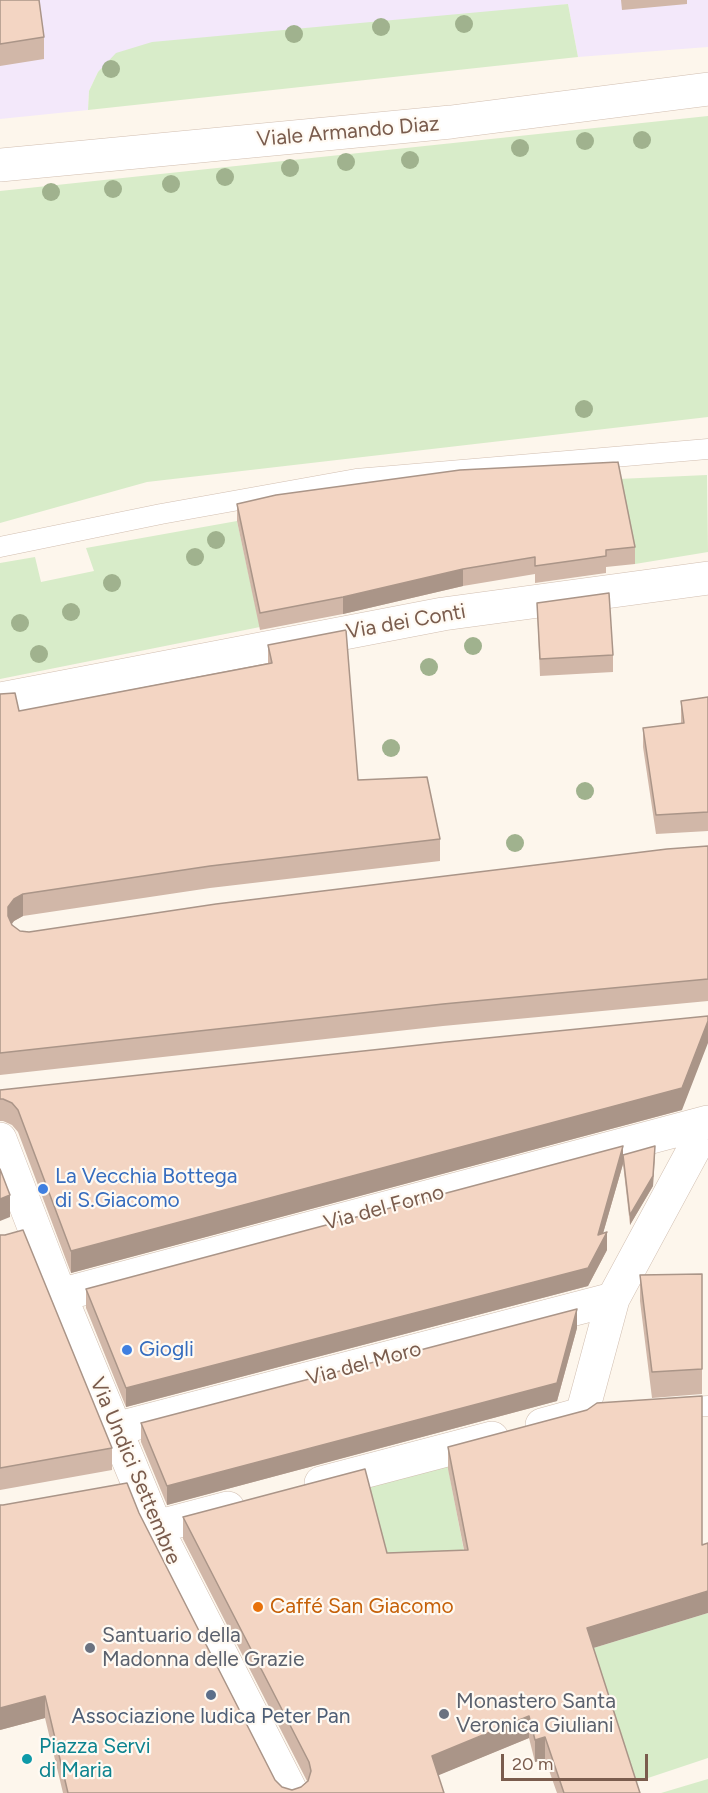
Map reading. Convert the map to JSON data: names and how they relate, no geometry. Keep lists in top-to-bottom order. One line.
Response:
{"streets":{"street":["Viale Armando Diaz","Via dei Conti","Via del Forno","Via del Moro","Via Undici Settembre"]},"crossings":[["Via del Forno","Via Undici Settembre"],["Via del Moro","Via Undici Settembre"]],"places":["La Vecchia Bottega di S.Giacomo","Giogli","Caffé San Giacomo","Santuario della Madonna delle Grazie","Associazione ludica Peter Pan","Monastero Santa Veronica Giuliani","Piazza Servi di Maria"],"scale_bar":"20 m"}
